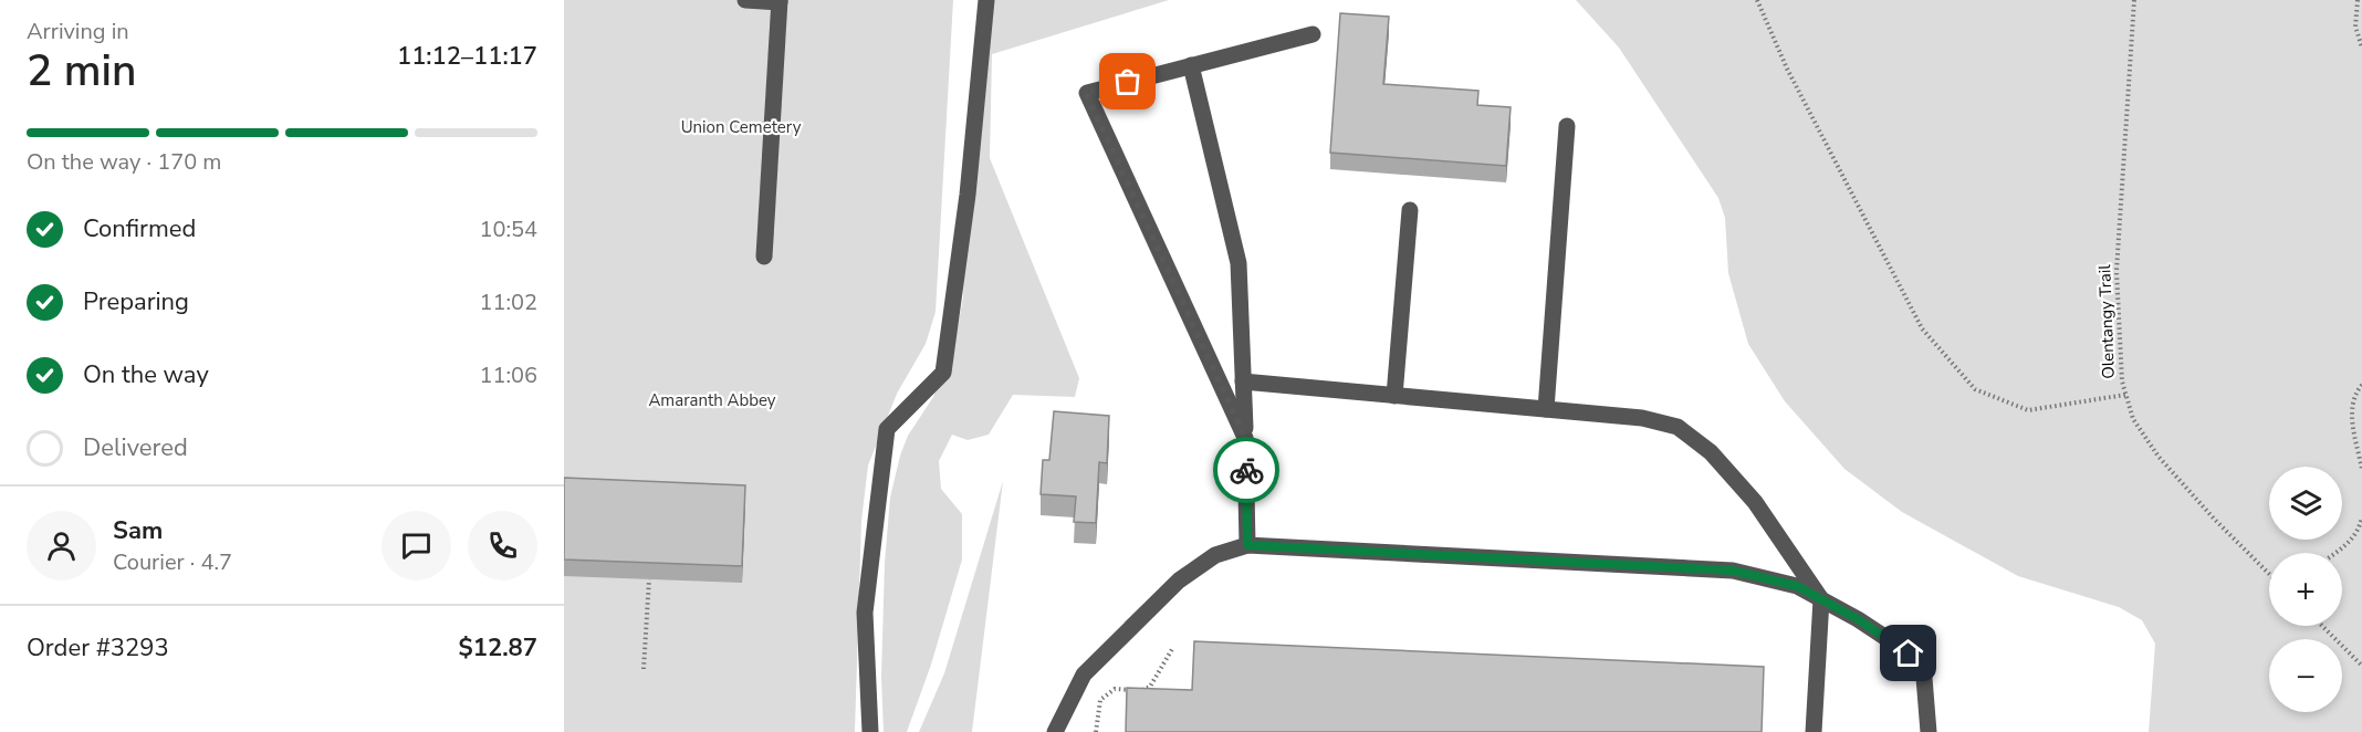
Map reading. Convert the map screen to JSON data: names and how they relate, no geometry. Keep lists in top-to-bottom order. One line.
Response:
{"streets":{"path":["Olentangy Trail"]},"parks":["Union Cemetery","Amaranth Abbey"],"page":{"heading":["2 min","Arriving in","11:12–11:17"],"panel":["Sam","Courier · 4.7","Order #3293","$12.87"],"bar":"On the way · 170 m","list":[["Confirmed","10:54"],["Preparing","11:02"],["On the way","11:06"],"Delivered"],"map_buttons":["+","−"]}}
